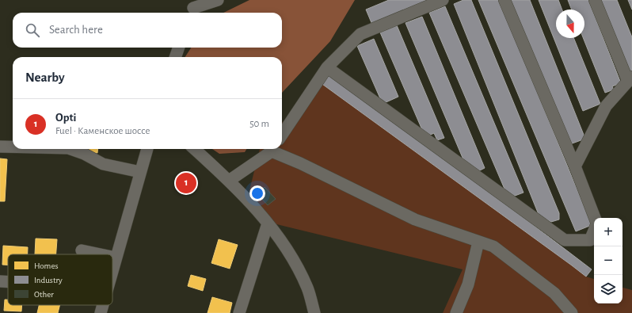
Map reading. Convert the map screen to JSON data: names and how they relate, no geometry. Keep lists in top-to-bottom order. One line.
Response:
{"legend":["Homes","Industry","Other"],"north":"bottom","page":{"search":"Search here","heading":"Nearby","list":[{"mark":"1","name":"Opti","note":"Fuel · Каменское шоссе","value":"50 m"}],"pins":"1","map_buttons":["+","−"]}}
